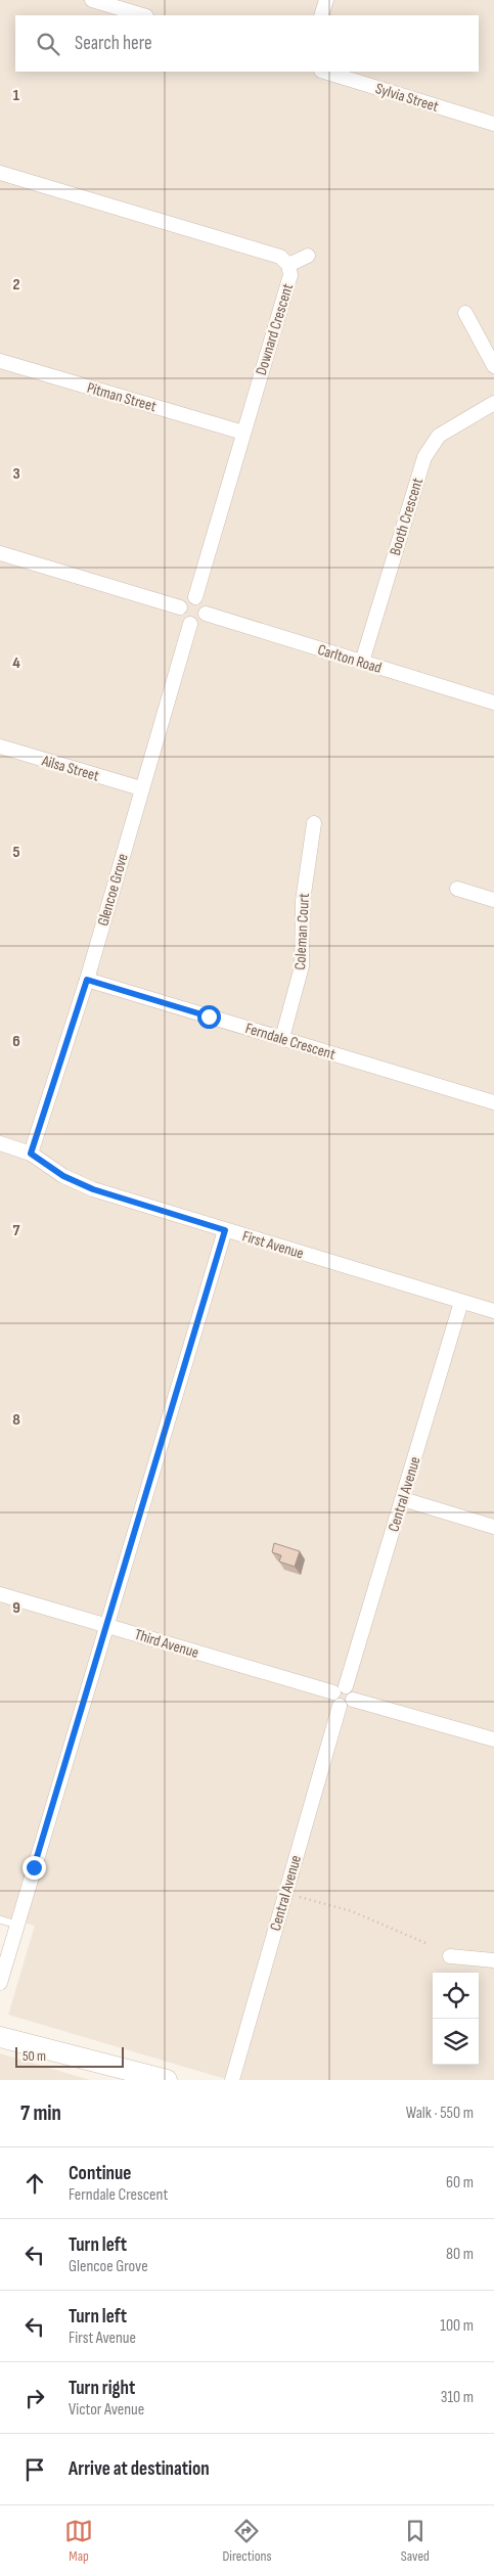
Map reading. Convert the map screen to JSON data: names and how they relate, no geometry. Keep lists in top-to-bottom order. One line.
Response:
{"streets":{"street":["Sylvia Street","Downard Crescent","Pitman Street","Booth Crescent","Carlton Road","Ailsa Street","Glencoe Grove","Coleman Court","Ferndale Crescent","First Avenue","Central Avenue","Third Avenue"]},"crossings":[["Downard Crescent","Pitman Street"],["Downard Crescent","Carlton Road"],["Downard Crescent","Glencoe Grove"],["Booth Crescent","Carlton Road"],["Carlton Road","Glencoe Grove"],["Ailsa Street","Glencoe Grove"],["Glencoe Grove","Ferndale Crescent"],["Glencoe Grove","First Avenue"],["Coleman Court","Ferndale Crescent"],["First Avenue","Central Avenue"],["Central Avenue","Third Avenue"]],"scale_bar":"50 m","page":{"search":"Search here","scale":"50 m","heading":["7 min","Walk · 550 m"],"list":[["Continue","Ferndale Crescent","60 m"],["Turn left","Glencoe Grove","80 m"],["Turn left","First Avenue","100 m"],["Turn right","Victor Avenue","310 m"],"Arrive at destination"],"nav":["Map","Directions","Saved"]},"grid":{"rows":["1","2","3","4","5","6","7","8","9"]}}
